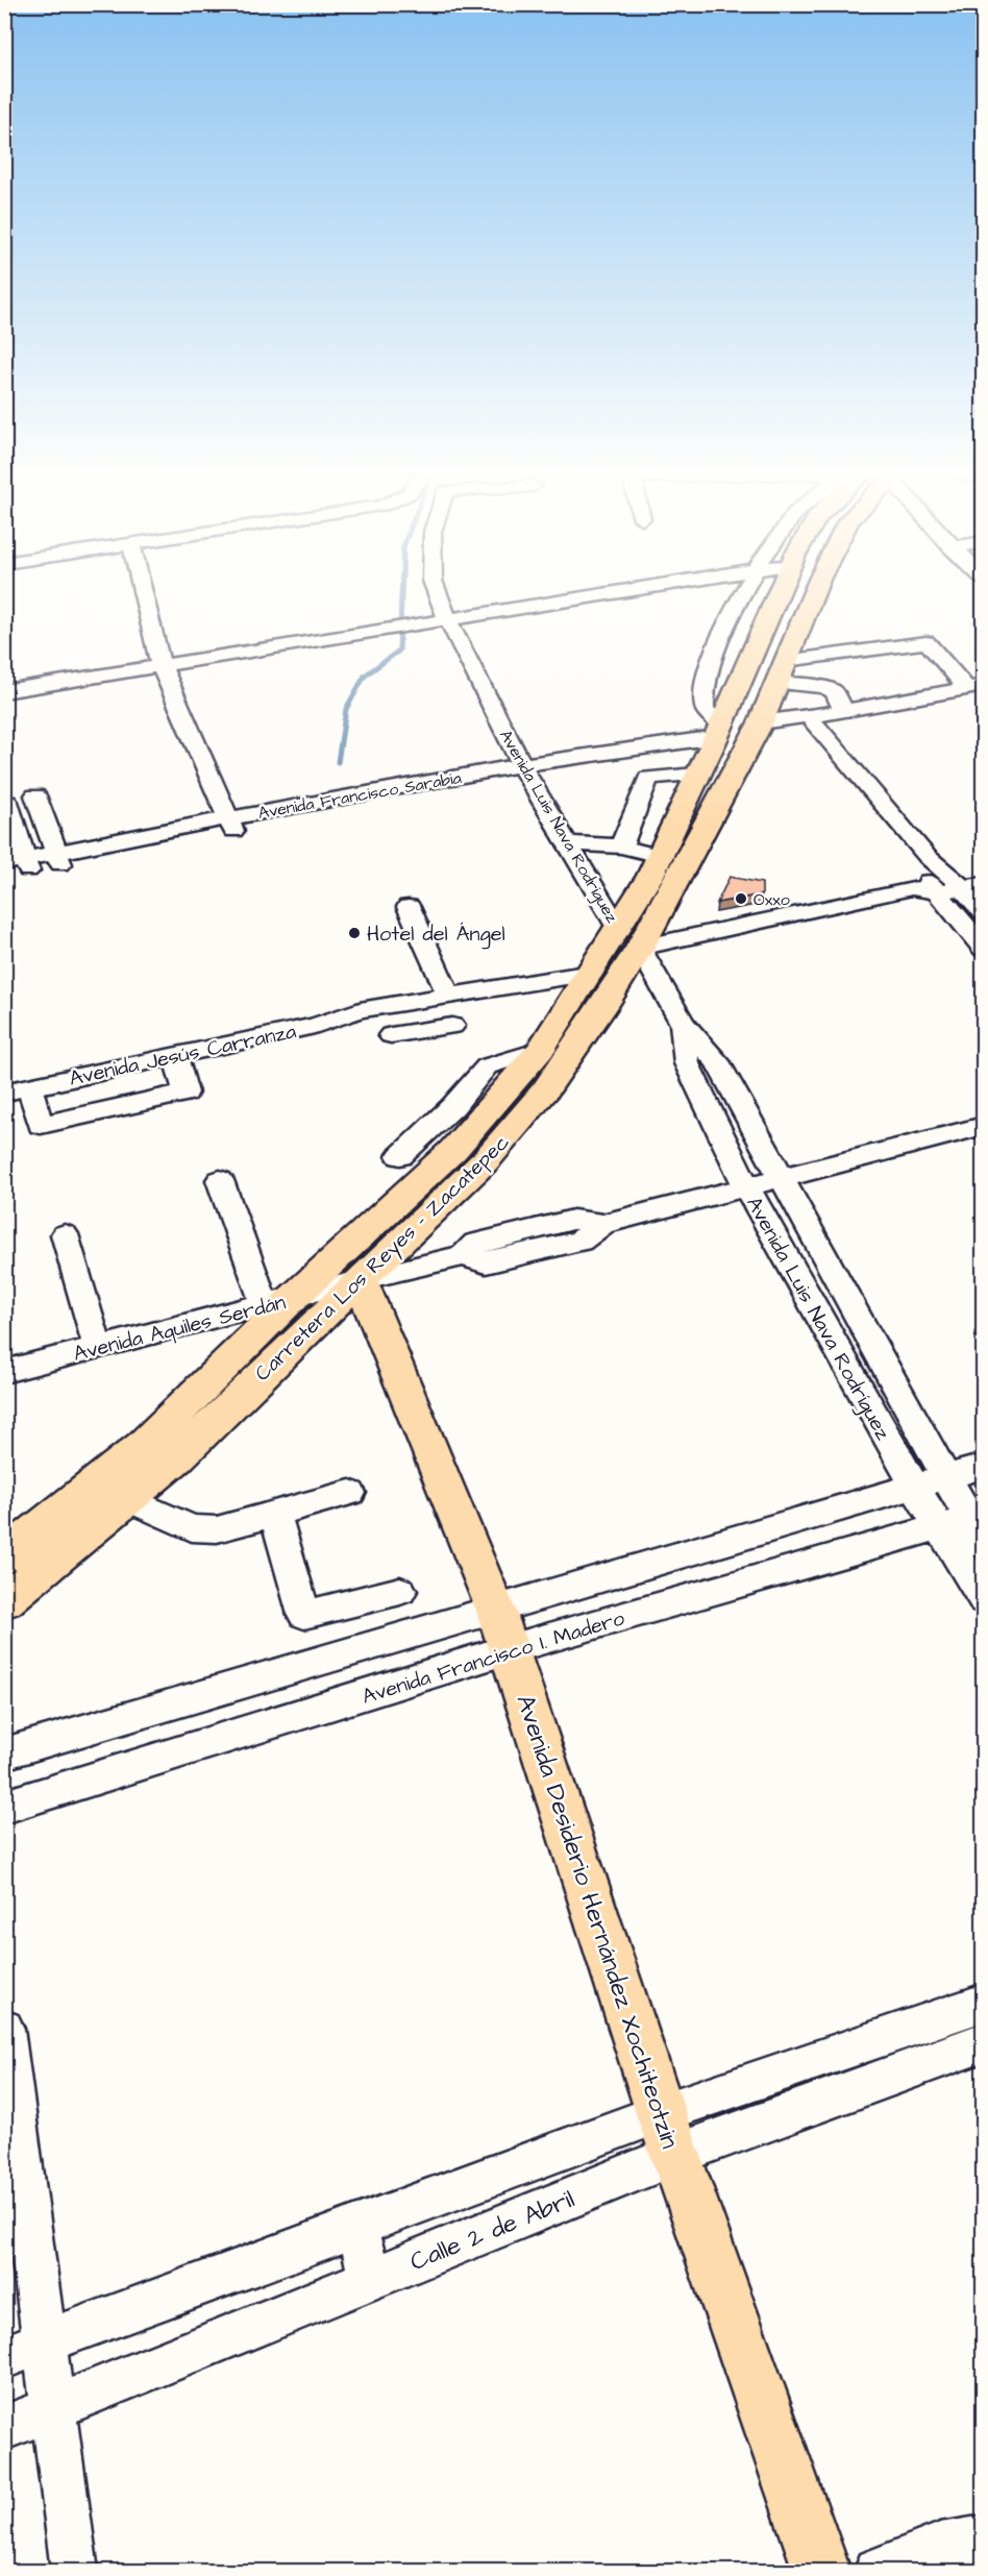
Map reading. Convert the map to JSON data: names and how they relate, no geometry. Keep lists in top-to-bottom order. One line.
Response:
{"streets":{"main road":["Carretera Los Reyes - Zacatepec","Avenida Desiderio Hernández Xochiteotzin"],"street":["Avenida Francisco Sarabia","Avenida Luis Nava Rodríguez","Avenida Jesús Carranza","Avenida Aquiles Serdán","Avenida Francisco I. Madero","Calle 2 de Abril"]},"crossings":[["Avenida Francisco Sarabia","Avenida Luis Nava Rodríguez"],["Avenida Francisco Sarabia","Carretera Los Reyes - Zacatepec"],["Avenida Luis Nava Rodríguez","Carretera Los Reyes - Zacatepec"],["Avenida Luis Nava Rodríguez","Avenida Aquiles Serdán"],["Avenida Luis Nava Rodríguez","Avenida Francisco I. Madero"],["Avenida Jesús Carranza","Carretera Los Reyes - Zacatepec"],["Carretera Los Reyes - Zacatepec","Avenida Aquiles Serdán"],["Carretera Los Reyes - Zacatepec","Avenida Desiderio Hernández Xochiteotzin"],["Avenida Aquiles Serdán","Avenida Desiderio Hernández Xochiteotzin"],["Avenida Francisco I. Madero","Avenida Desiderio Hernández Xochiteotzin"],["Avenida Desiderio Hernández Xochiteotzin","Calle 2 de Abril"]],"places":["Oxxo","Hotel del Ángel"]}
